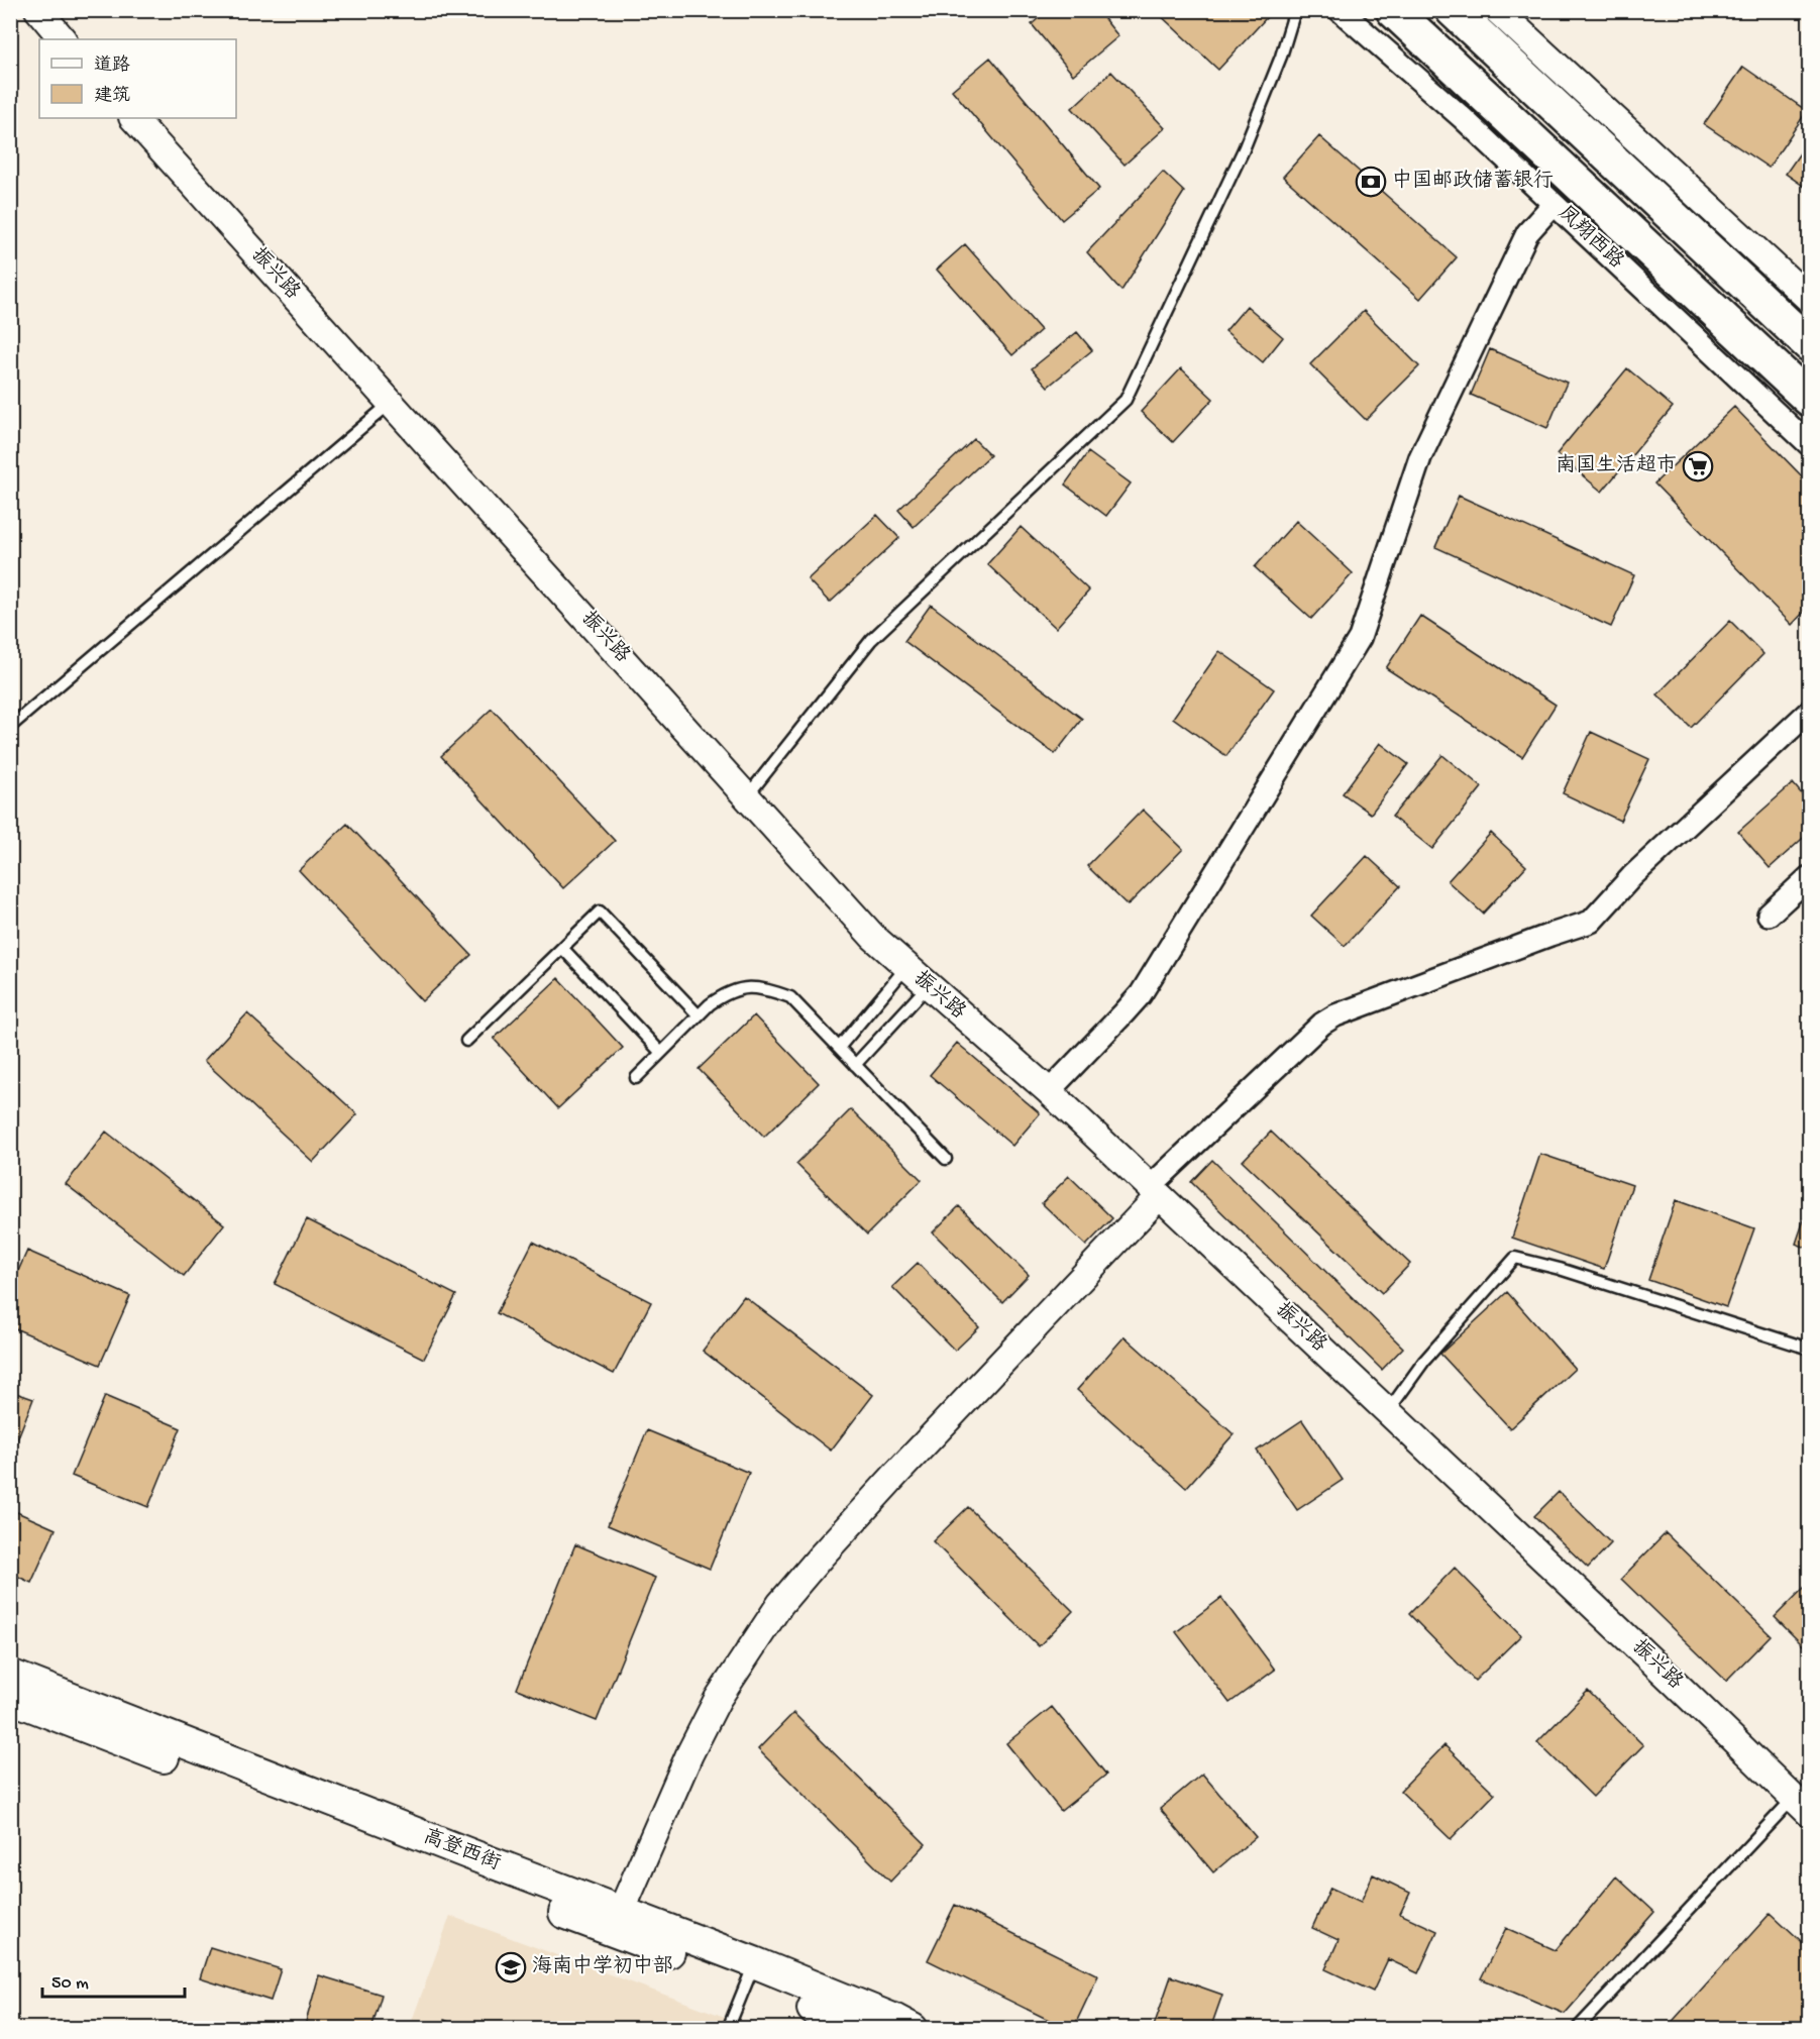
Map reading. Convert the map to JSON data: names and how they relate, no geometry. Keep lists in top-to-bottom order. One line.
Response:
{"streets":{"main road":["凤翔西路","高登西街"],"street":["振兴路"]},"places":{"bank":["中国邮政储蓄银行"],"supermarket":["南国生活超市"],"school or university":["海南中学初中部"]},"legend":["道路","建筑"],"scale_bar":"50 m"}
